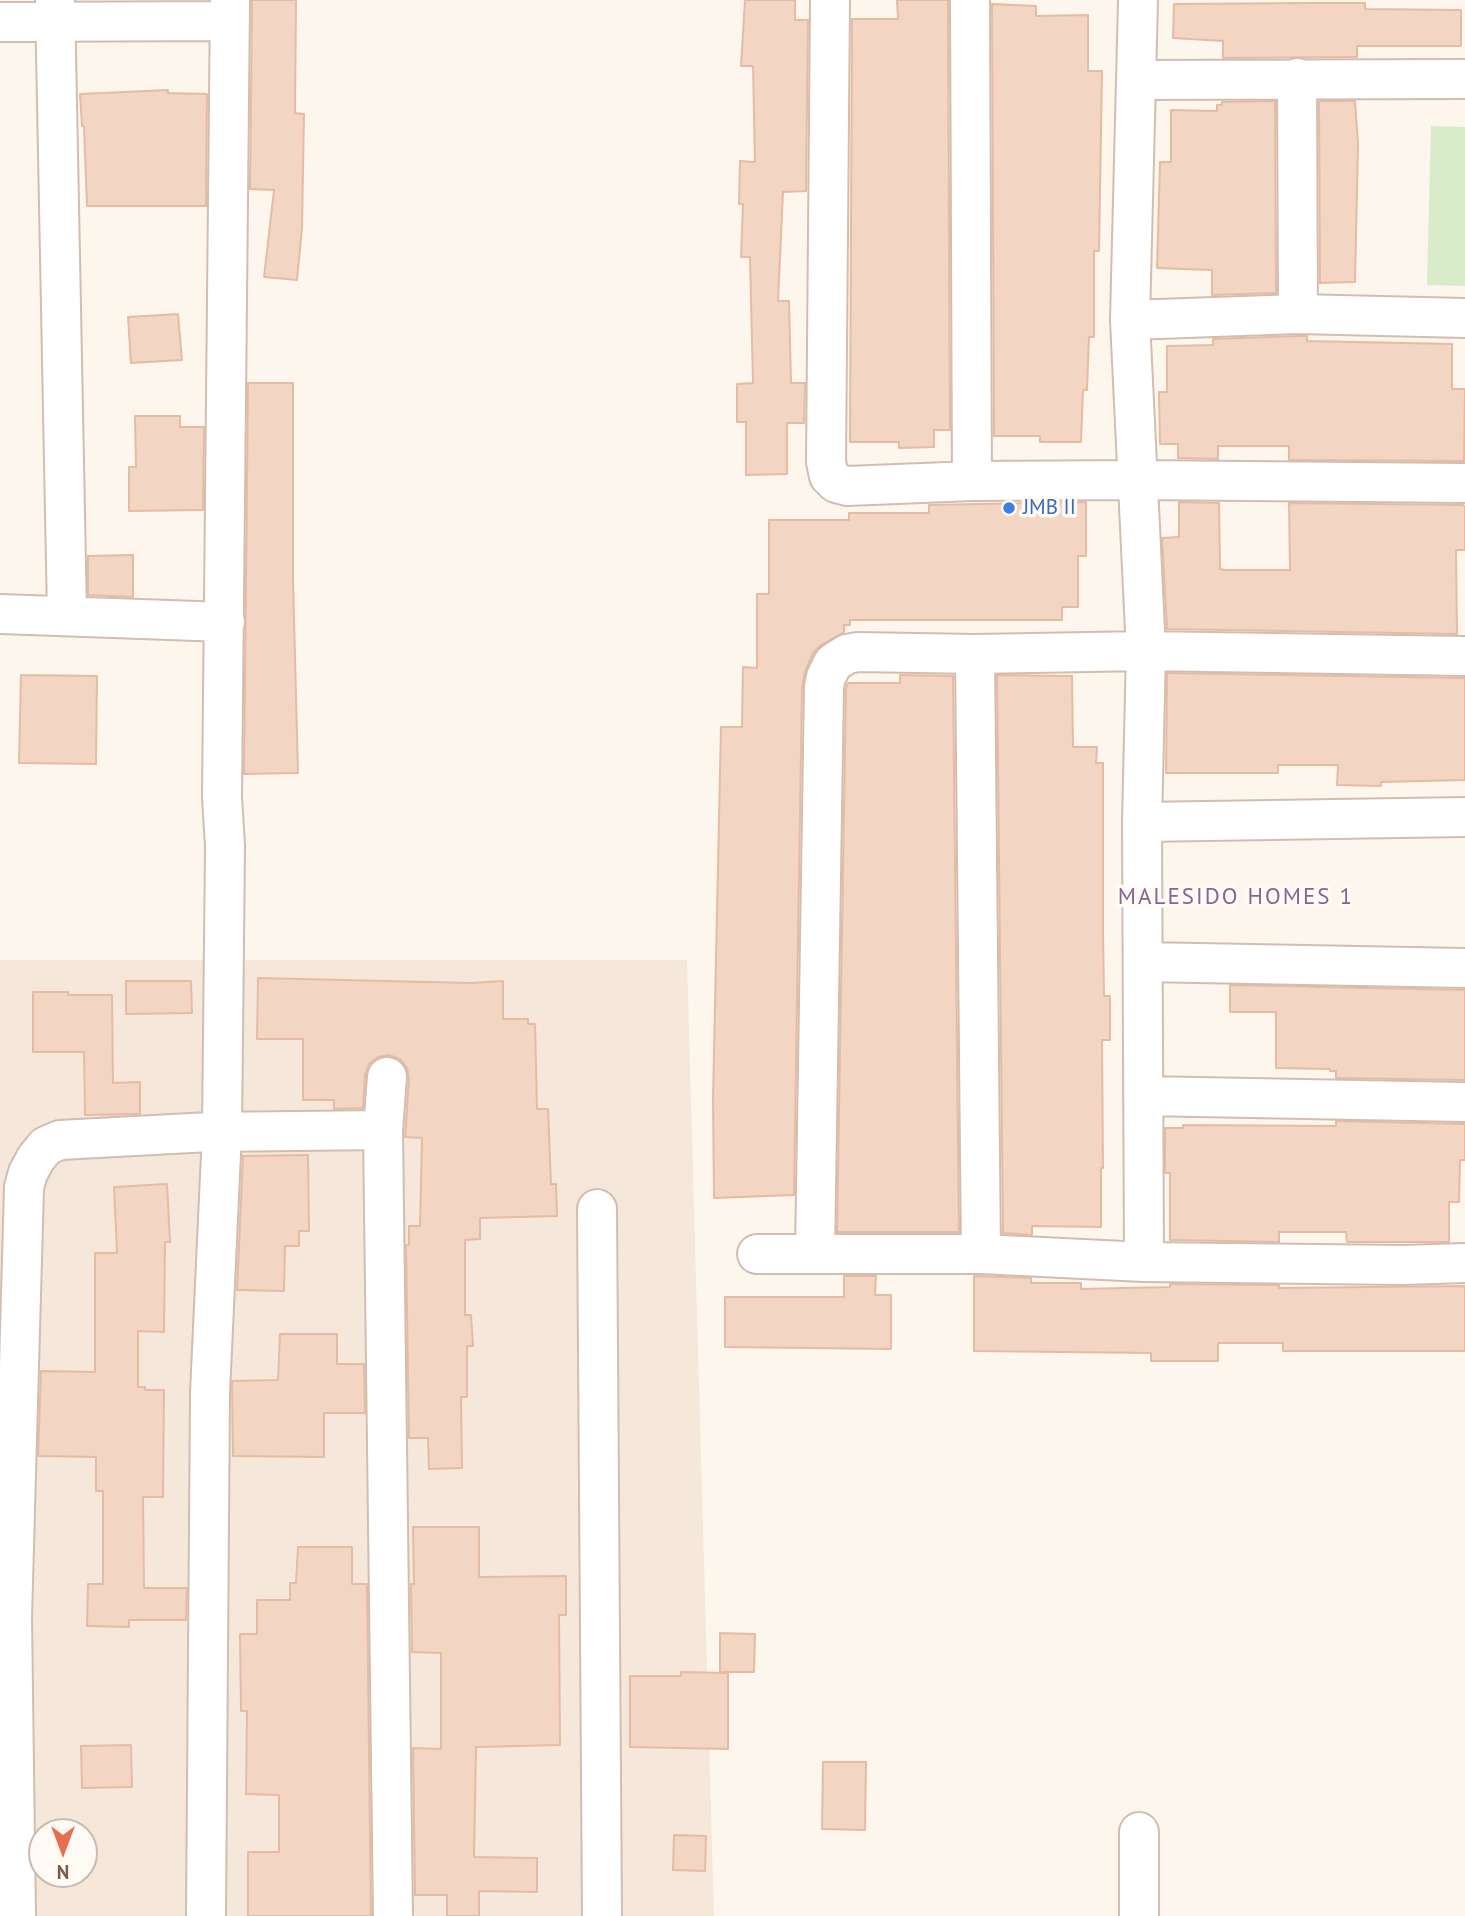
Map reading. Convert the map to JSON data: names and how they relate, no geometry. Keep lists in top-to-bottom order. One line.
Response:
{"districts":["MALESIDO HOMES 1"],"places":["JMB II"],"north":"bottom"}
